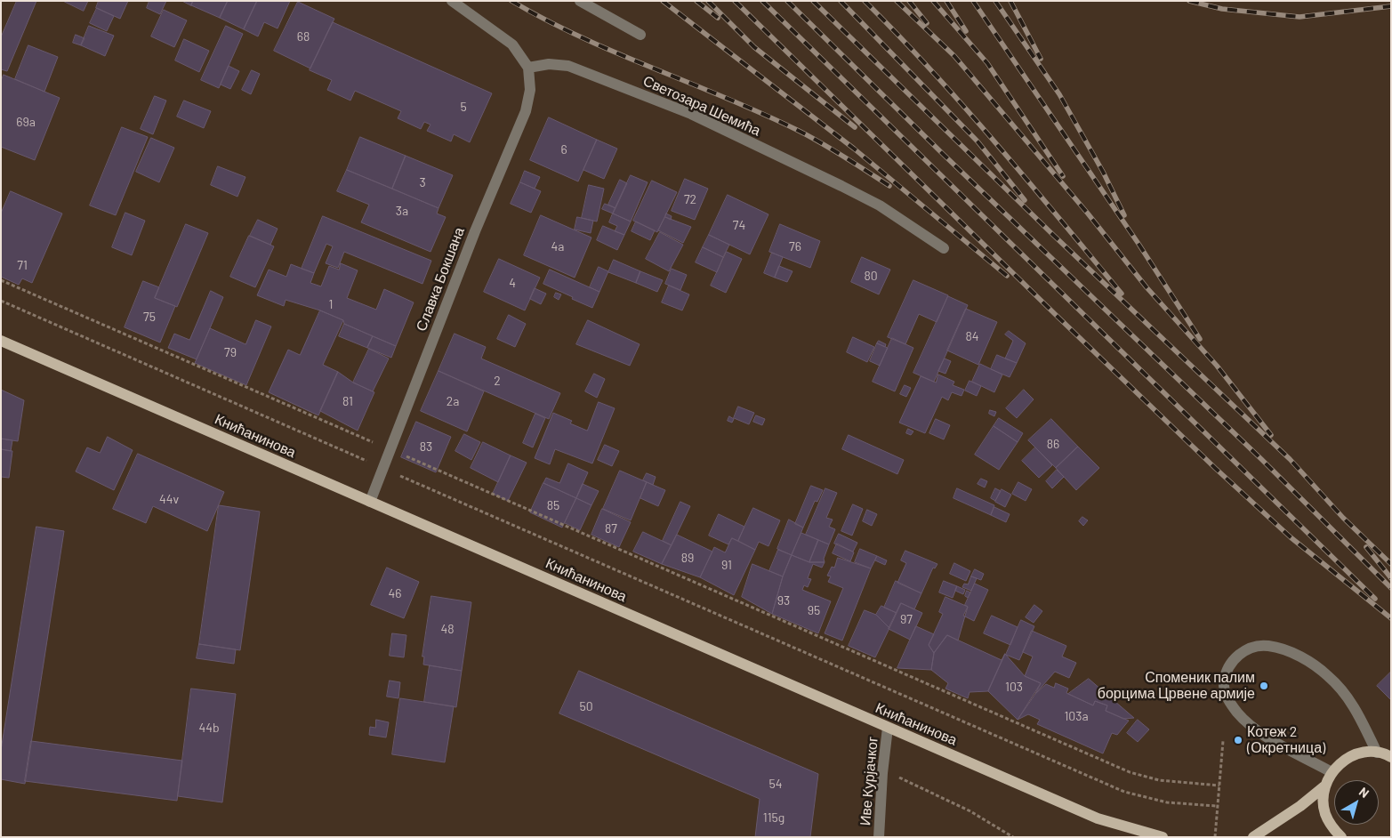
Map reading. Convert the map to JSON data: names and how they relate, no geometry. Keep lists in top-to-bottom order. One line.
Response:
{"streets":{"main road":["Книћанинова"],"street":["Светозара Шемића","Славка Бокшана","Иве Курјачког"]},"crossings":[["Светозара Шемића","Славка Бокшана"],["Славка Бокшана","Книћанинова"],["Книћанинова","Иве Курјачког"]],"places":["Споменик палим борцима Црвене армије","Котеж 2 (Окретница)"],"house_numbers":["68","5","69a","6","3","72","3a","74","4a","76","71","80","4","1","75","84","79","2","81","2a","86","83","44v","85","87","89","91","46","93","95","97","48","103","50","103a","44b","54","115g"],"north":"top right"}
